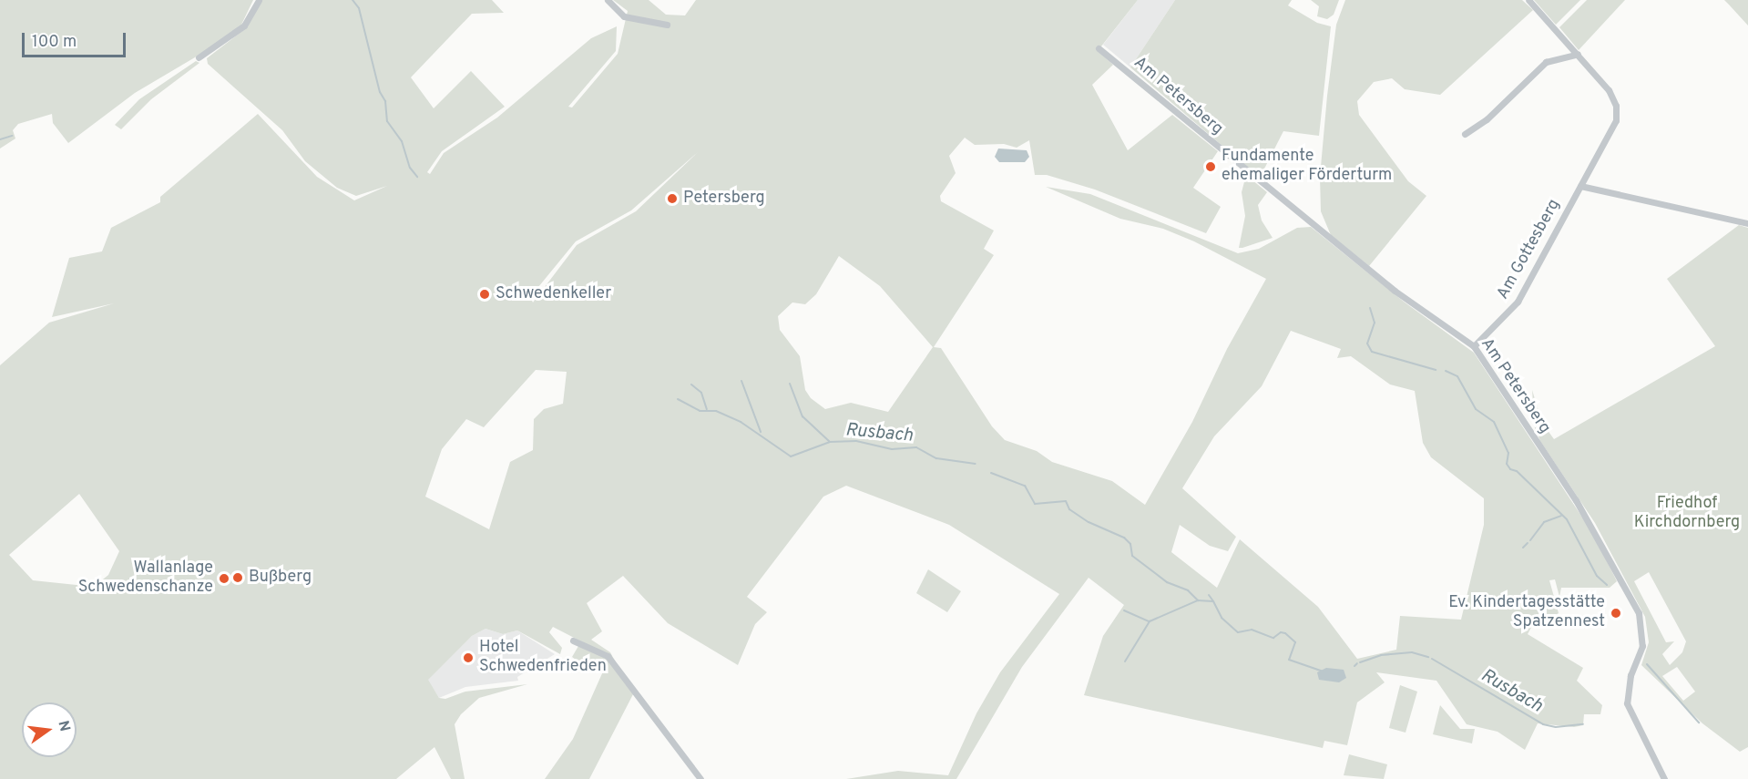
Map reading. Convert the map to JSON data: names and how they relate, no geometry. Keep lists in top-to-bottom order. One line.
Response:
{"streets":{"street":["Am Petersberg","Am Gottesberg"]},"crossings":[["Am Petersberg","Am Gottesberg"]],"water":["Rusbach"],"parks":["Friedhof Kirchdornberg"],"places":["Fundamente ehemaliger Förderturm","Petersberg","Schwedenkeller","Bußberg","Wallanlage Schwedenschanze","Ev. Kindertagesstätte Spatzennest","Hotel Schwedenfrieden"],"scale_bar":"100 m","north":"right"}
